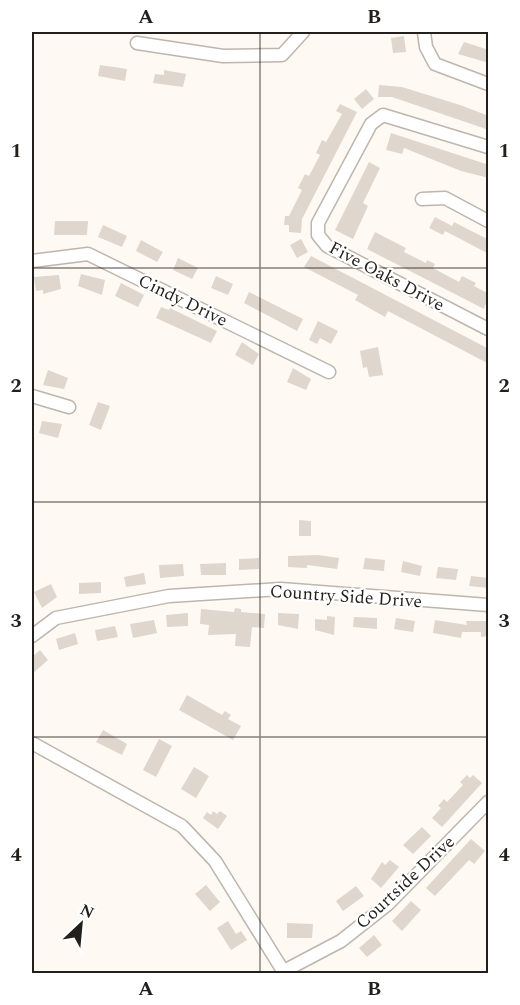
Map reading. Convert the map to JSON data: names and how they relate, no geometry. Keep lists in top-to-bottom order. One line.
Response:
{"streets":{"street":["Five Oaks Drive","Cindy Drive","Country Side Drive","Courtside Drive"]},"north":"top right","grid":{"columns":["A","B"],"rows":["1","2","3","4"]}}
